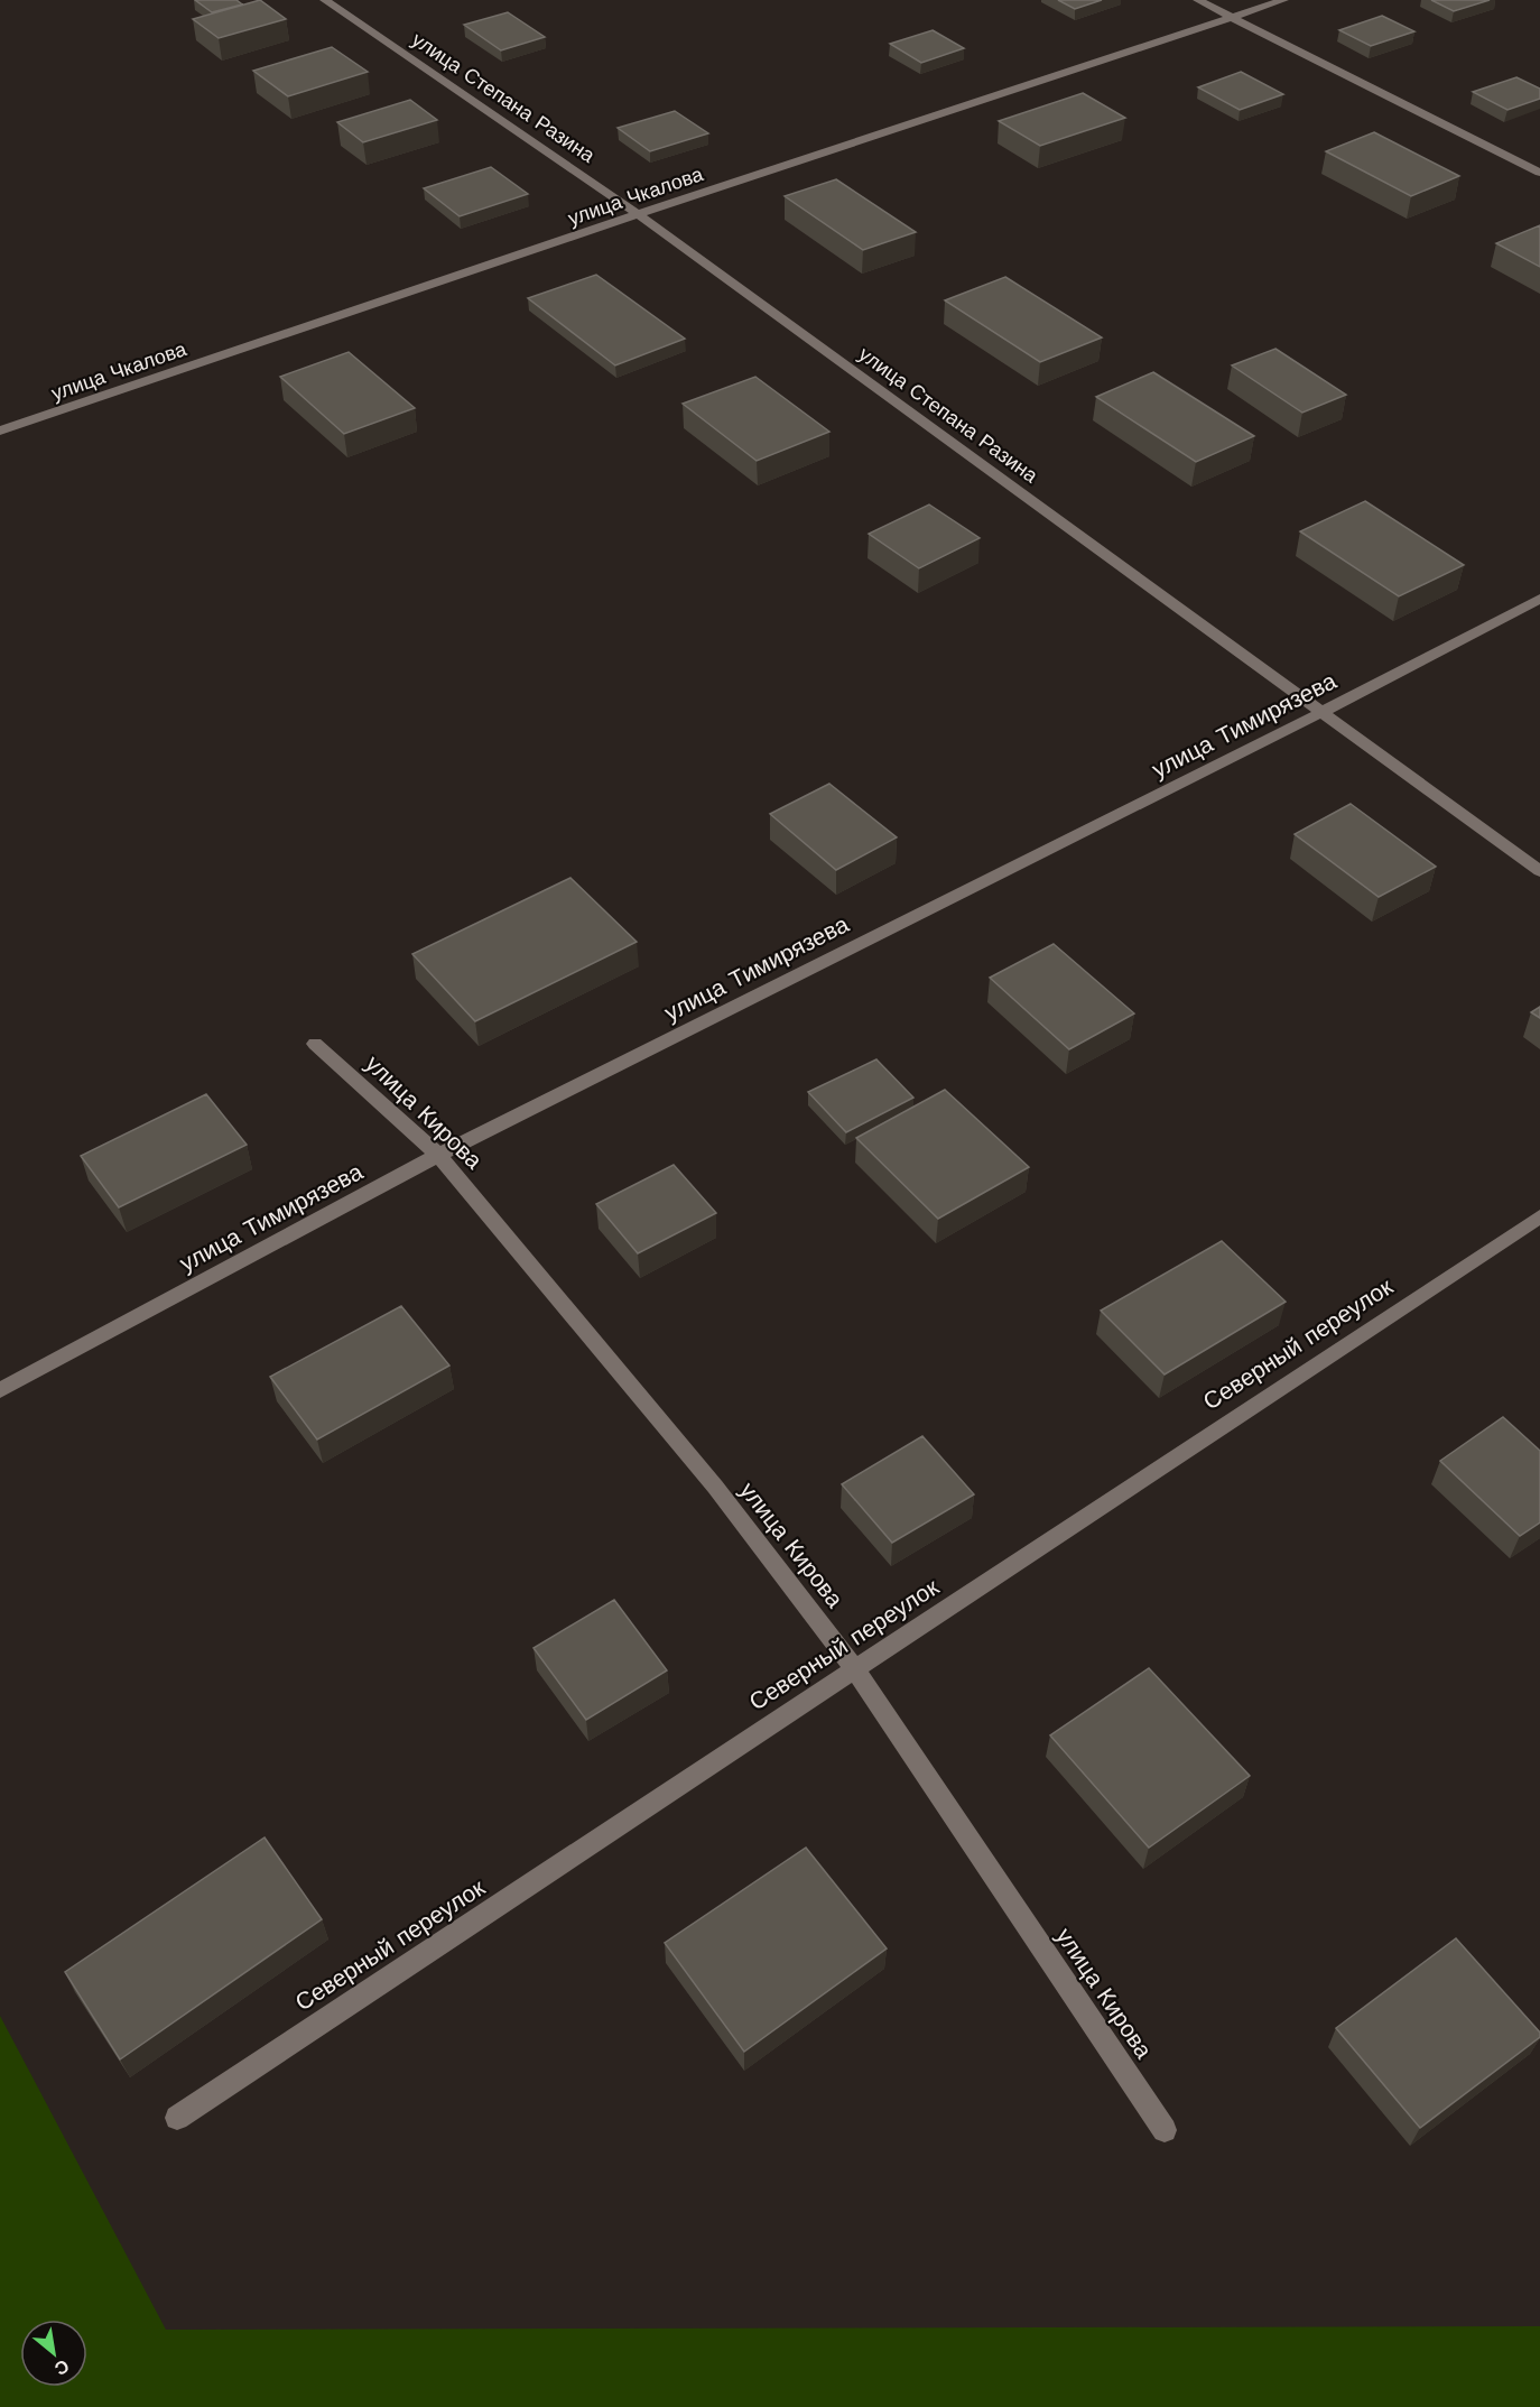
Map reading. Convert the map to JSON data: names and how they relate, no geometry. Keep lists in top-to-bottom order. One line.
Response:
{"streets":{"street":["улица Степана Разина","улица Чкалова","улица Тимирязева","улица Кирова","Северный переулок"]},"crossings":[["улица Степана Разина","улица Чкалова"],["улица Степана Разина","улица Тимирязева"],["улица Тимирязева","улица Кирова"],["улица Кирова","Северный переулок"]],"north":"bottom right"}
